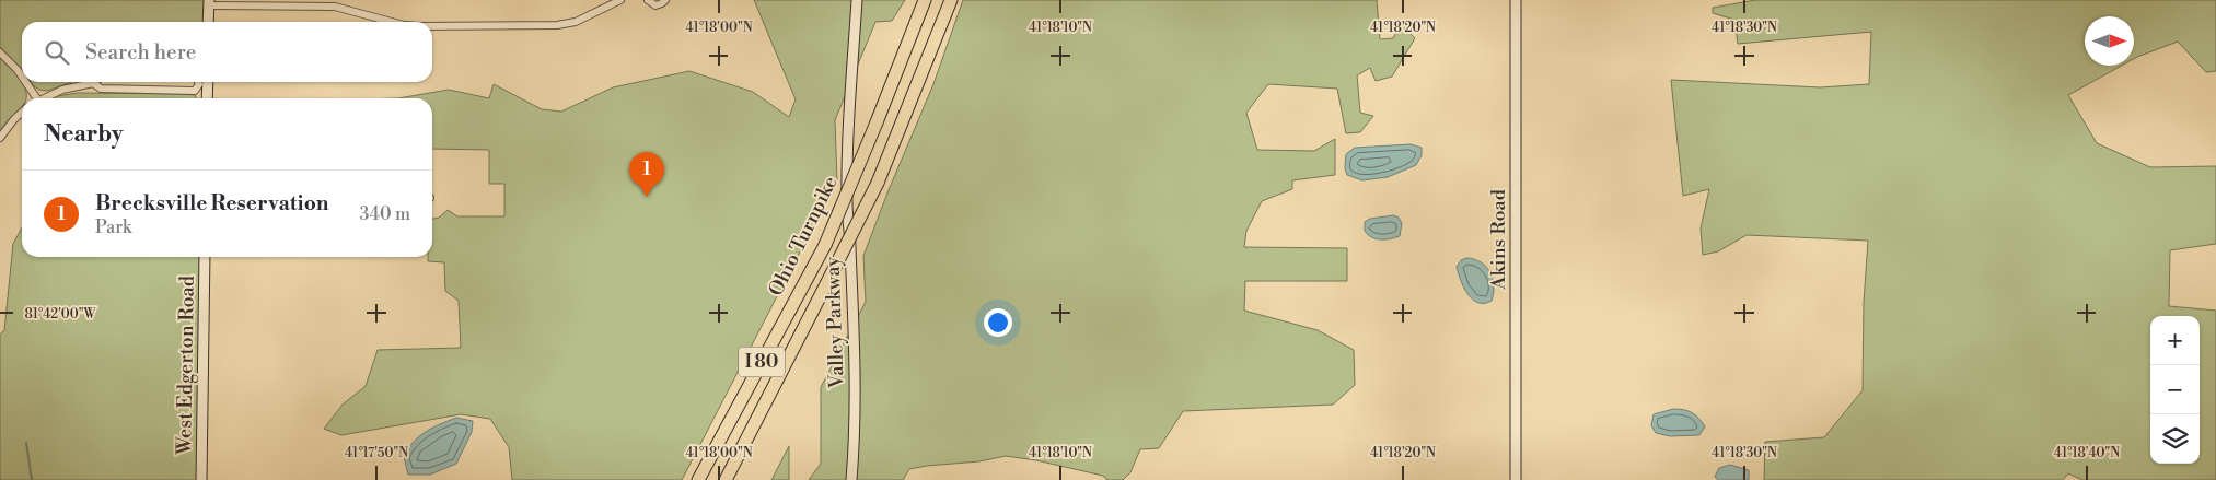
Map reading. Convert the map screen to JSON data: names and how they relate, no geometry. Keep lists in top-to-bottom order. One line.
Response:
{"streets":{"highway":["Ohio Turnpike","I 80"],"street":["Akins Road","Valley Parkway","West Edgerton Road"]},"north":"right","page":{"search":"Search here","heading":"Nearby","pins":"1","list":[{"mark":"1","name":"Brecksville Reservation","note":"Park","value":"340 m"}],"map_buttons":["+","−"]},"coordinates":["41°18'00\"N","41°18'10\"N","41°18'20\"N","41°18'30\"N","81°42'00\"W","41°17'50\"N","41°18'40\"N"]}
